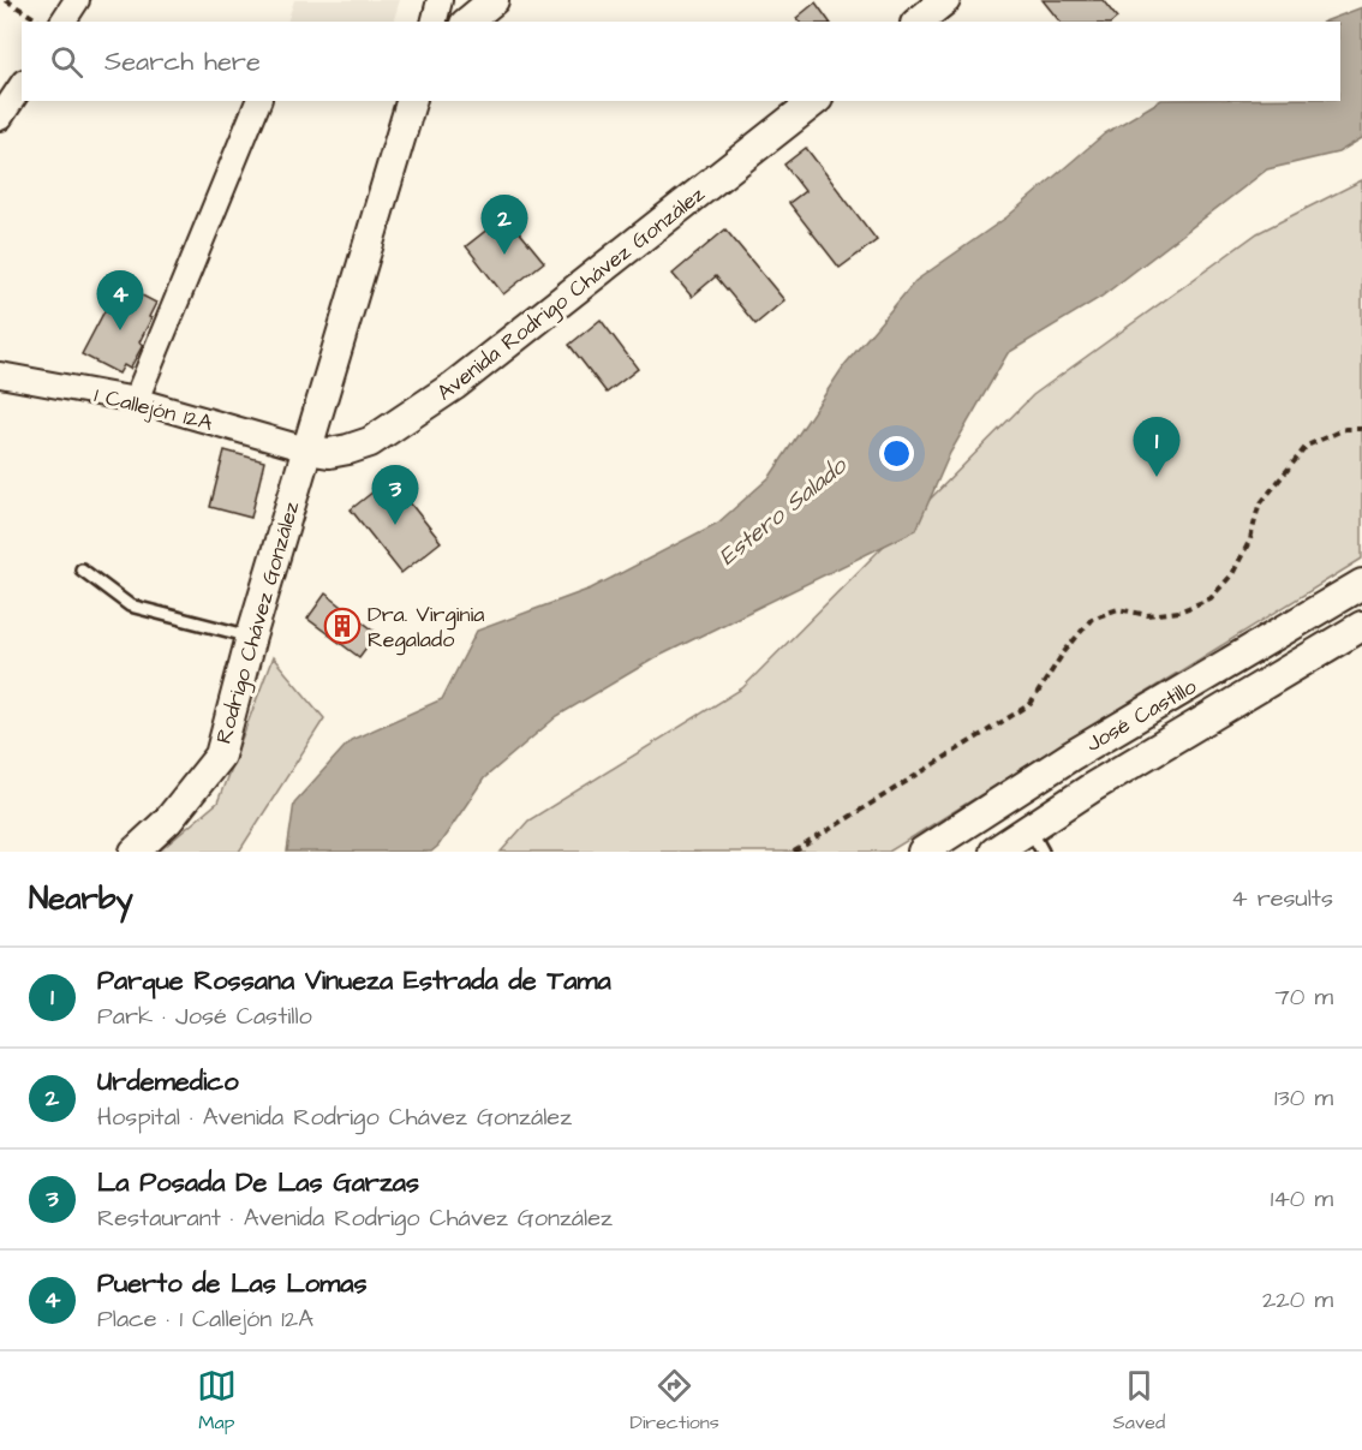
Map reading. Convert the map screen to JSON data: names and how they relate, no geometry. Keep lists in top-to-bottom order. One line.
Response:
{"streets":{"street":["Avenida Rodrigo Chávez González","1 Callejón 12A","Rodrigo Chávez González","José Castillo"]},"crossings":[["Avenida Rodrigo Chávez González","1 Callejón 12A"],["Avenida Rodrigo Chávez González","Rodrigo Chávez González"],["1 Callejón 12A","Rodrigo Chávez González"]],"water":["Estero Salado"],"places":{"building":["Dra. Virginia Regalado"]},"page":{"search":"Search here","pins":["2","4","1","3"],"heading":["Nearby","4 results"],"list":[{"mark":"1","name":"Parque Rossana Vinueza Estrada de Tama","note":"Park · José Castillo","value":"70 m"},{"mark":"2","name":"Urdemedico","note":"Hospital · Avenida Rodrigo Chávez González","value":"130 m"},{"mark":"3","name":"La Posada De Las Garzas","note":"Restaurant · Avenida Rodrigo Chávez González","value":"140 m"},{"mark":"4","name":"Puerto de Las Lomas","note":"Place · 1 Callejón 12A","value":"220 m"}],"nav":["Map","Directions","Saved"]}}
